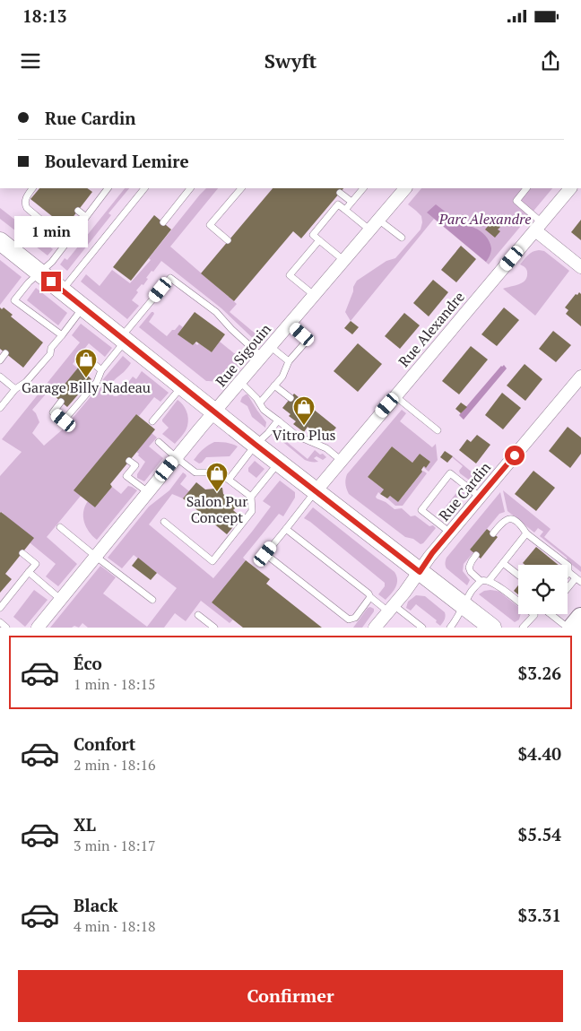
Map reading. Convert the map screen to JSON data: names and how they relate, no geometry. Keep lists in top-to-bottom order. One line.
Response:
{"streets":{"street":["Rue Alexandre","Rue Sigouin","Rue Cardin"]},"parks":["Parc Alexandre"],"places":{"shop":["Garage Billy Nadeau","Vitro Plus","Salon Pur Concept"]},"page":{"status":"18:13","header":"Swyft","banner":["Rue Cardin","Boulevard Lemire"],"bubble":"1 min","list":[{"name":"Éco","note":"1 min · 18:15","value":"$3.26"},{"name":"Confort","note":"2 min · 18:16","value":"$4.40"},{"name":"XL","note":"3 min · 18:17","value":"$5.54"},{"name":"Black","note":"4 min · 18:18","value":"$3.31"}],"buttons":"Confirmer"}}
